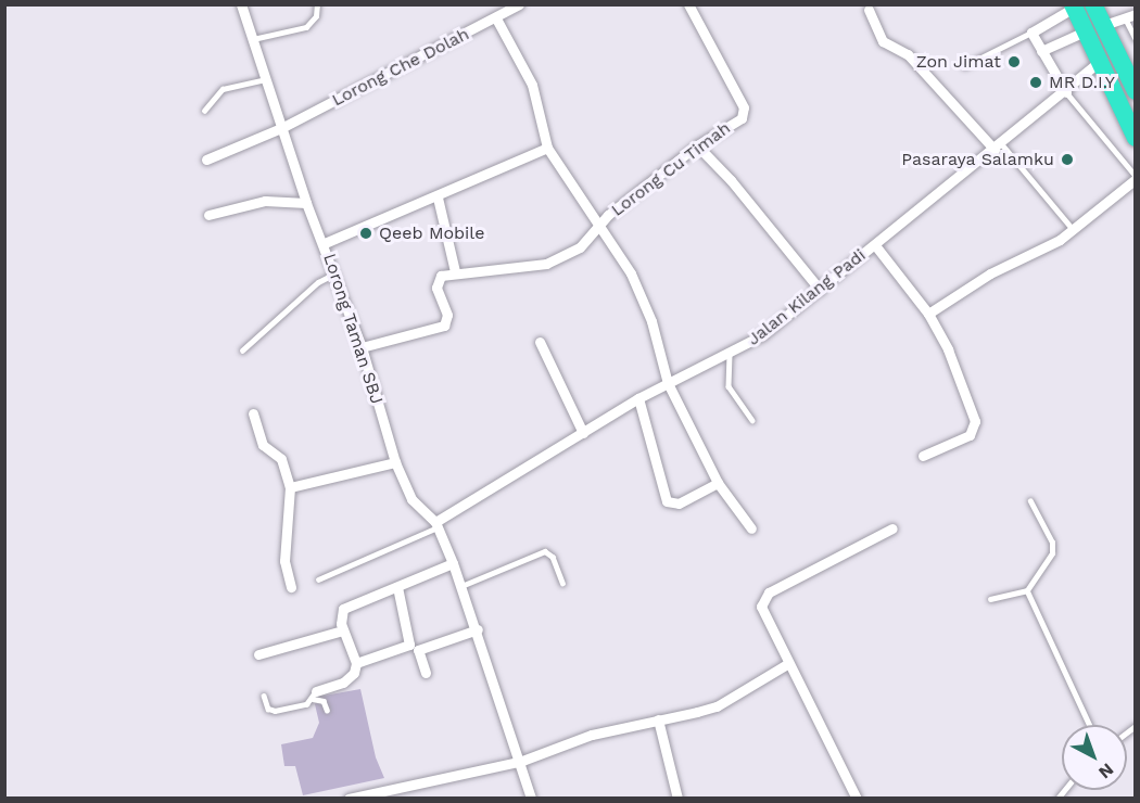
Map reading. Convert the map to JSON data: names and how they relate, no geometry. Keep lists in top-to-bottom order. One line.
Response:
{"streets":{"street":["Lorong Che Dolah","Lorong Cu Timah","Jalan Kilang Padi","Lorong Taman SBJ"]},"crossings":[["Lorong Che Dolah","Lorong Taman SBJ"],["Jalan Kilang Padi","Lorong Taman SBJ"]],"places":["Zon Jimat","MR D.I.Y","Pasaraya Salamku","Qeeb Mobile"],"north":"bottom right"}
